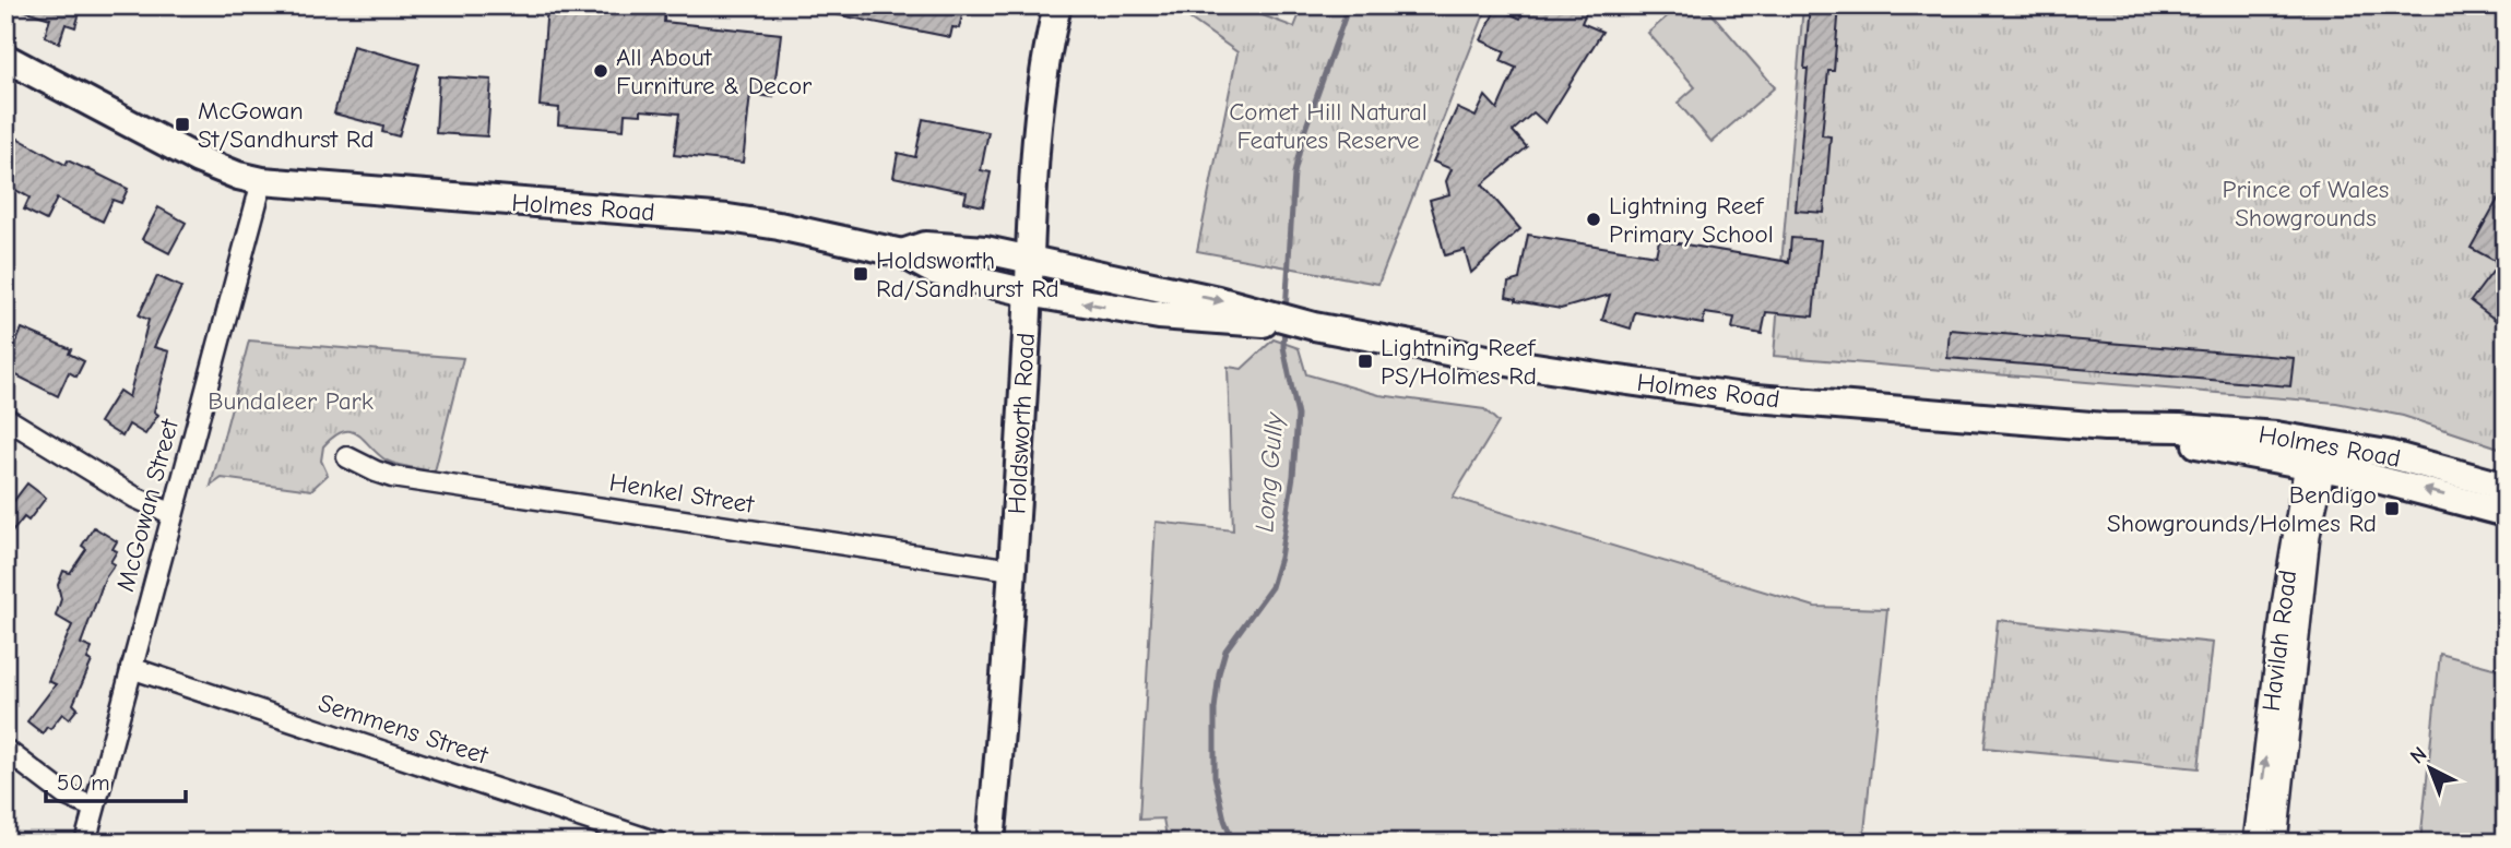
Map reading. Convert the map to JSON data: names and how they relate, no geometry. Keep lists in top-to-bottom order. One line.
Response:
{"streets":{"main road":["Holmes Road","Holdsworth Road"],"street":["Henkel Street","McGowan Street","Havilah Road","Semmens Street"]},"crossings":[["Holmes Road","Holdsworth Road"],["Holmes Road","McGowan Street"],["Holmes Road","Havilah Road"],["Holdsworth Road","Henkel Street"],["McGowan Street","Semmens Street"]],"water":["Long Gully"],"parks":["Comet Hill Natural Features Reserve","Prince of Wales Showgrounds","Bundaleer Park"],"places":{"other":["All About Furniture & Decor","Lightning Reef Primary School"],"transit":["McGowan St/Sandhurst Rd","Holdsworth Rd/Sandhurst Rd","Lightning Reef PS/Holmes Rd","Bendigo Showgrounds/Holmes Rd"]},"scale_bar":"50 m","north":"top left"}
